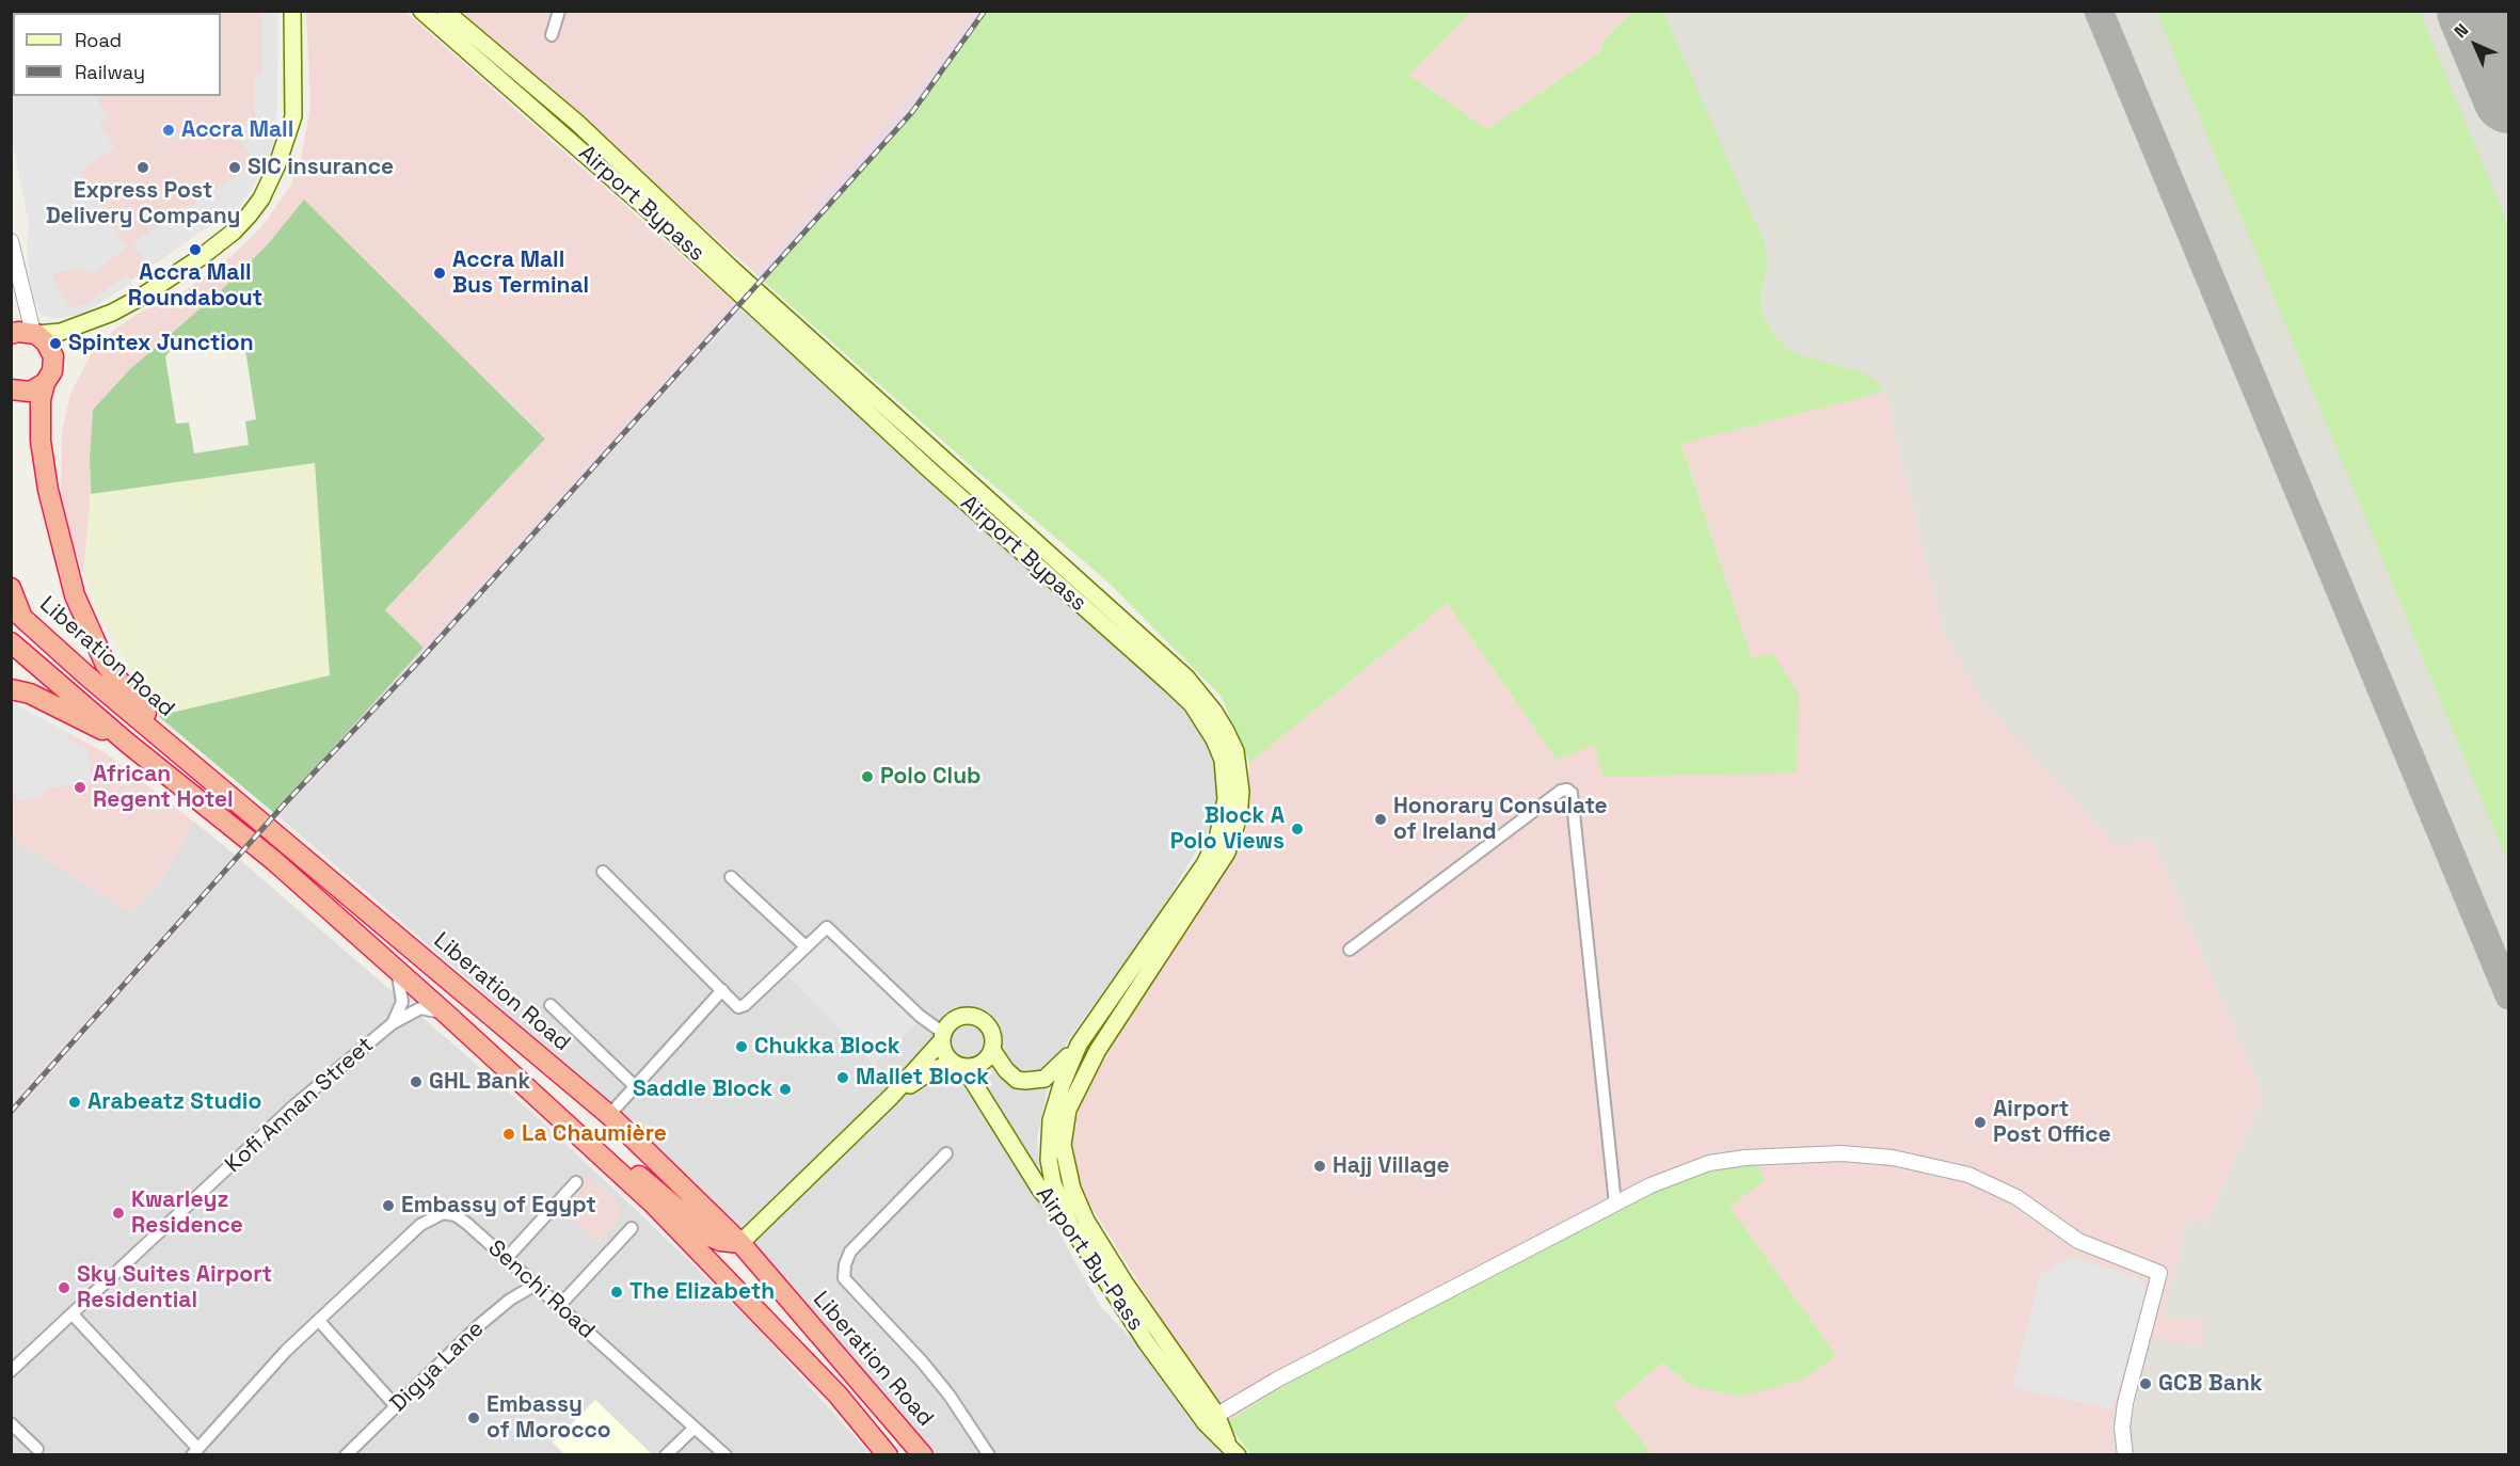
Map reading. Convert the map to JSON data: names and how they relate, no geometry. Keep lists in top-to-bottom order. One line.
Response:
{"streets":{"highway":["Liberation Road"],"main road":["Airport Bypass","Airport By-Pass"],"street":["Kofi Annan Street","Senchi Road","Digya Lane"]},"crossings":[["Airport Bypass","Airport By-Pass"],["Senchi Road","Digya Lane"]],"places":["Accra Mall","Express Post Delivery Company","SIC insurance","Accra Mall Roundabout","Accra Mall Bus Terminal","Spintex Junction","Polo Club","African Regent Hotel","Honorary Consulate of Ireland","Block A Polo Views","Chukka Block","Mallet Block","GHL Bank","Saddle Block","Arabeatz Studio","Airport Post Office","La Chaumière","Hajj Village","Embassy of Egypt","Kwarleyz Residence","Sky Suites Airport Residential","The Elizabeth","GCB Bank","Embassy of Morocco"],"legend":["Road","Railway"],"north":"top left"}
